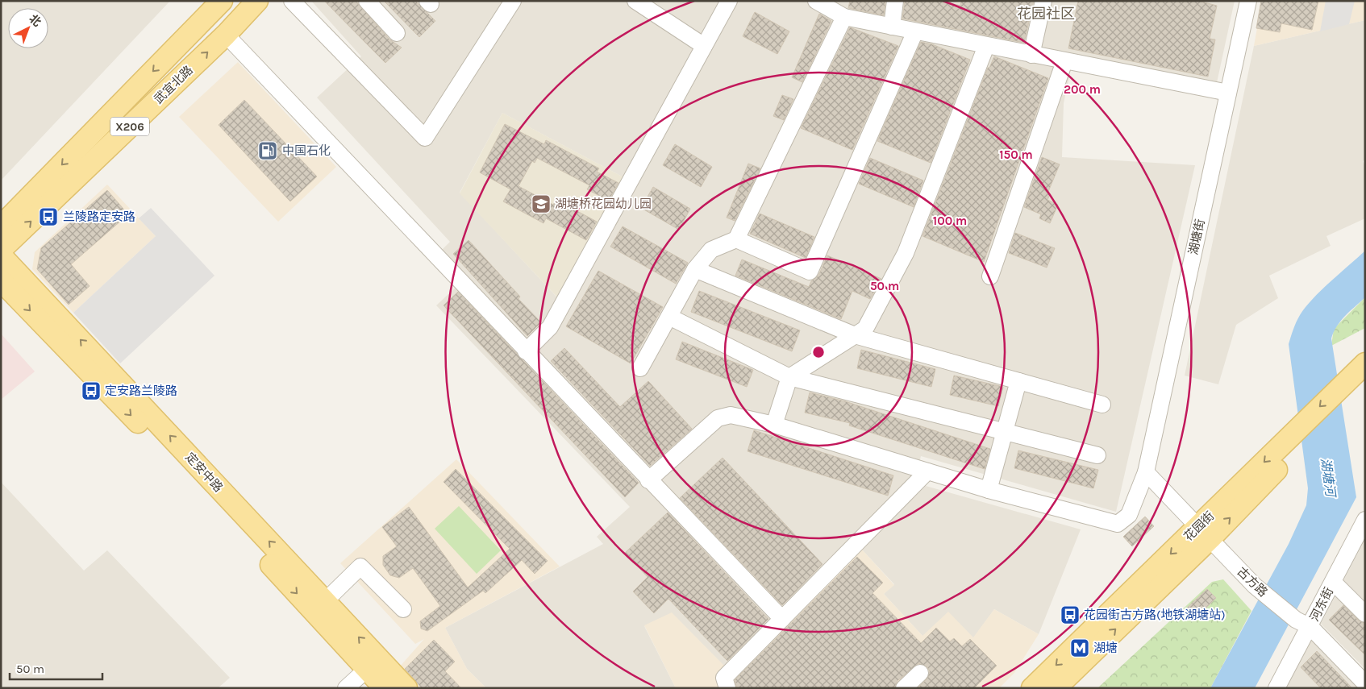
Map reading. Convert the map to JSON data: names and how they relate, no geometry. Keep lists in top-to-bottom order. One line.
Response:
{"streets":{"main road":["武宜北路","X206","定安中路","花园街"],"street":["湖塘街","古方路","河东街"]},"crossings":[["湖塘街","古方路"],["花园街","古方路"],["古方路","河东街"]],"districts":["花园社区"],"water":["湖塘河"],"places":{"fuel station":["中国石化"],"school or university":["湖塘桥花园幼儿园"],"bus stop":["兰陵路定安路","定安路兰陵路","花园街古方路(地铁湖塘站)"],"metro station":["湖塘"]},"scale_bar":"50 m","north":"top right","rings":["200 m","150 m","100 m","50 m"]}
